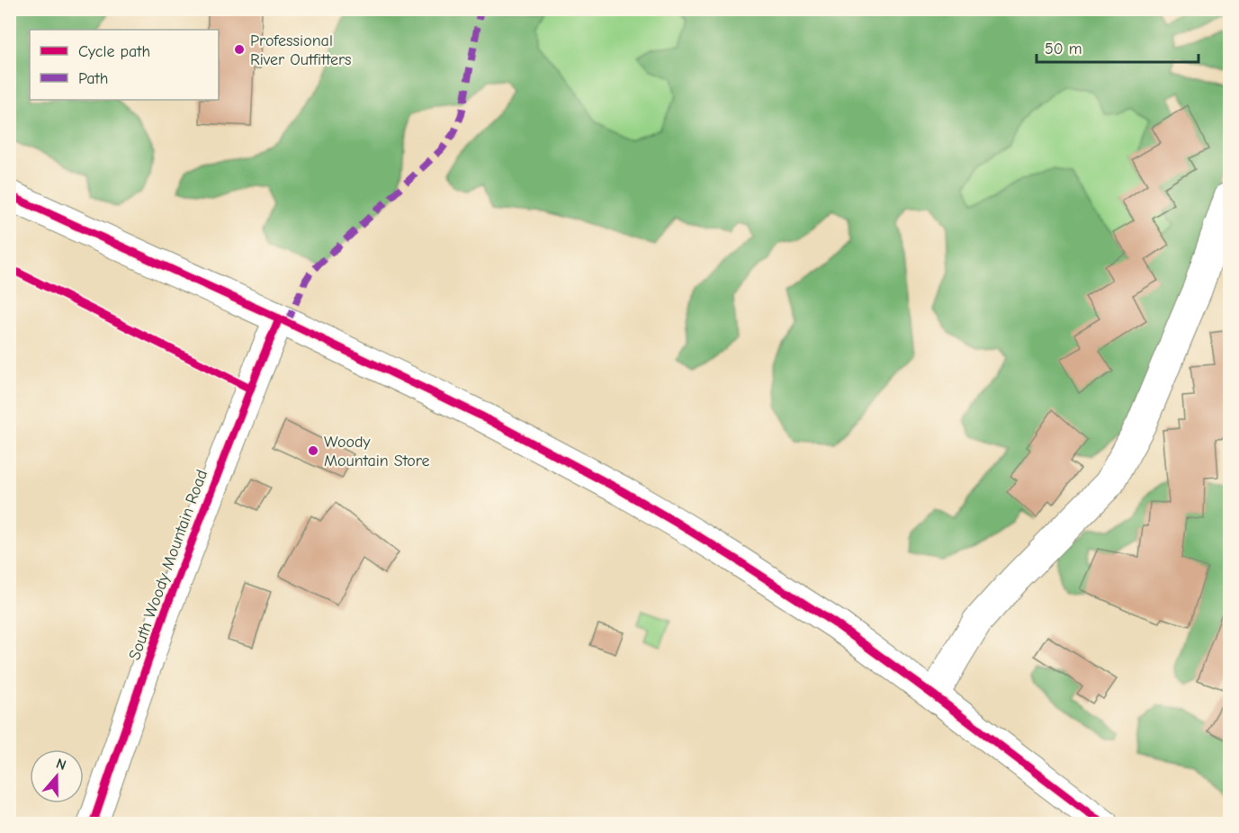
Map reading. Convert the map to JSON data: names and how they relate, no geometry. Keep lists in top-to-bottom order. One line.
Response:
{"streets":{"main road":["South Woody Mountain Road"]},"places":["Professional River Outfitters","Woody Mountain Store"],"legend":["Cycle path","Path"],"scale_bar":"50 m","north":"top"}
